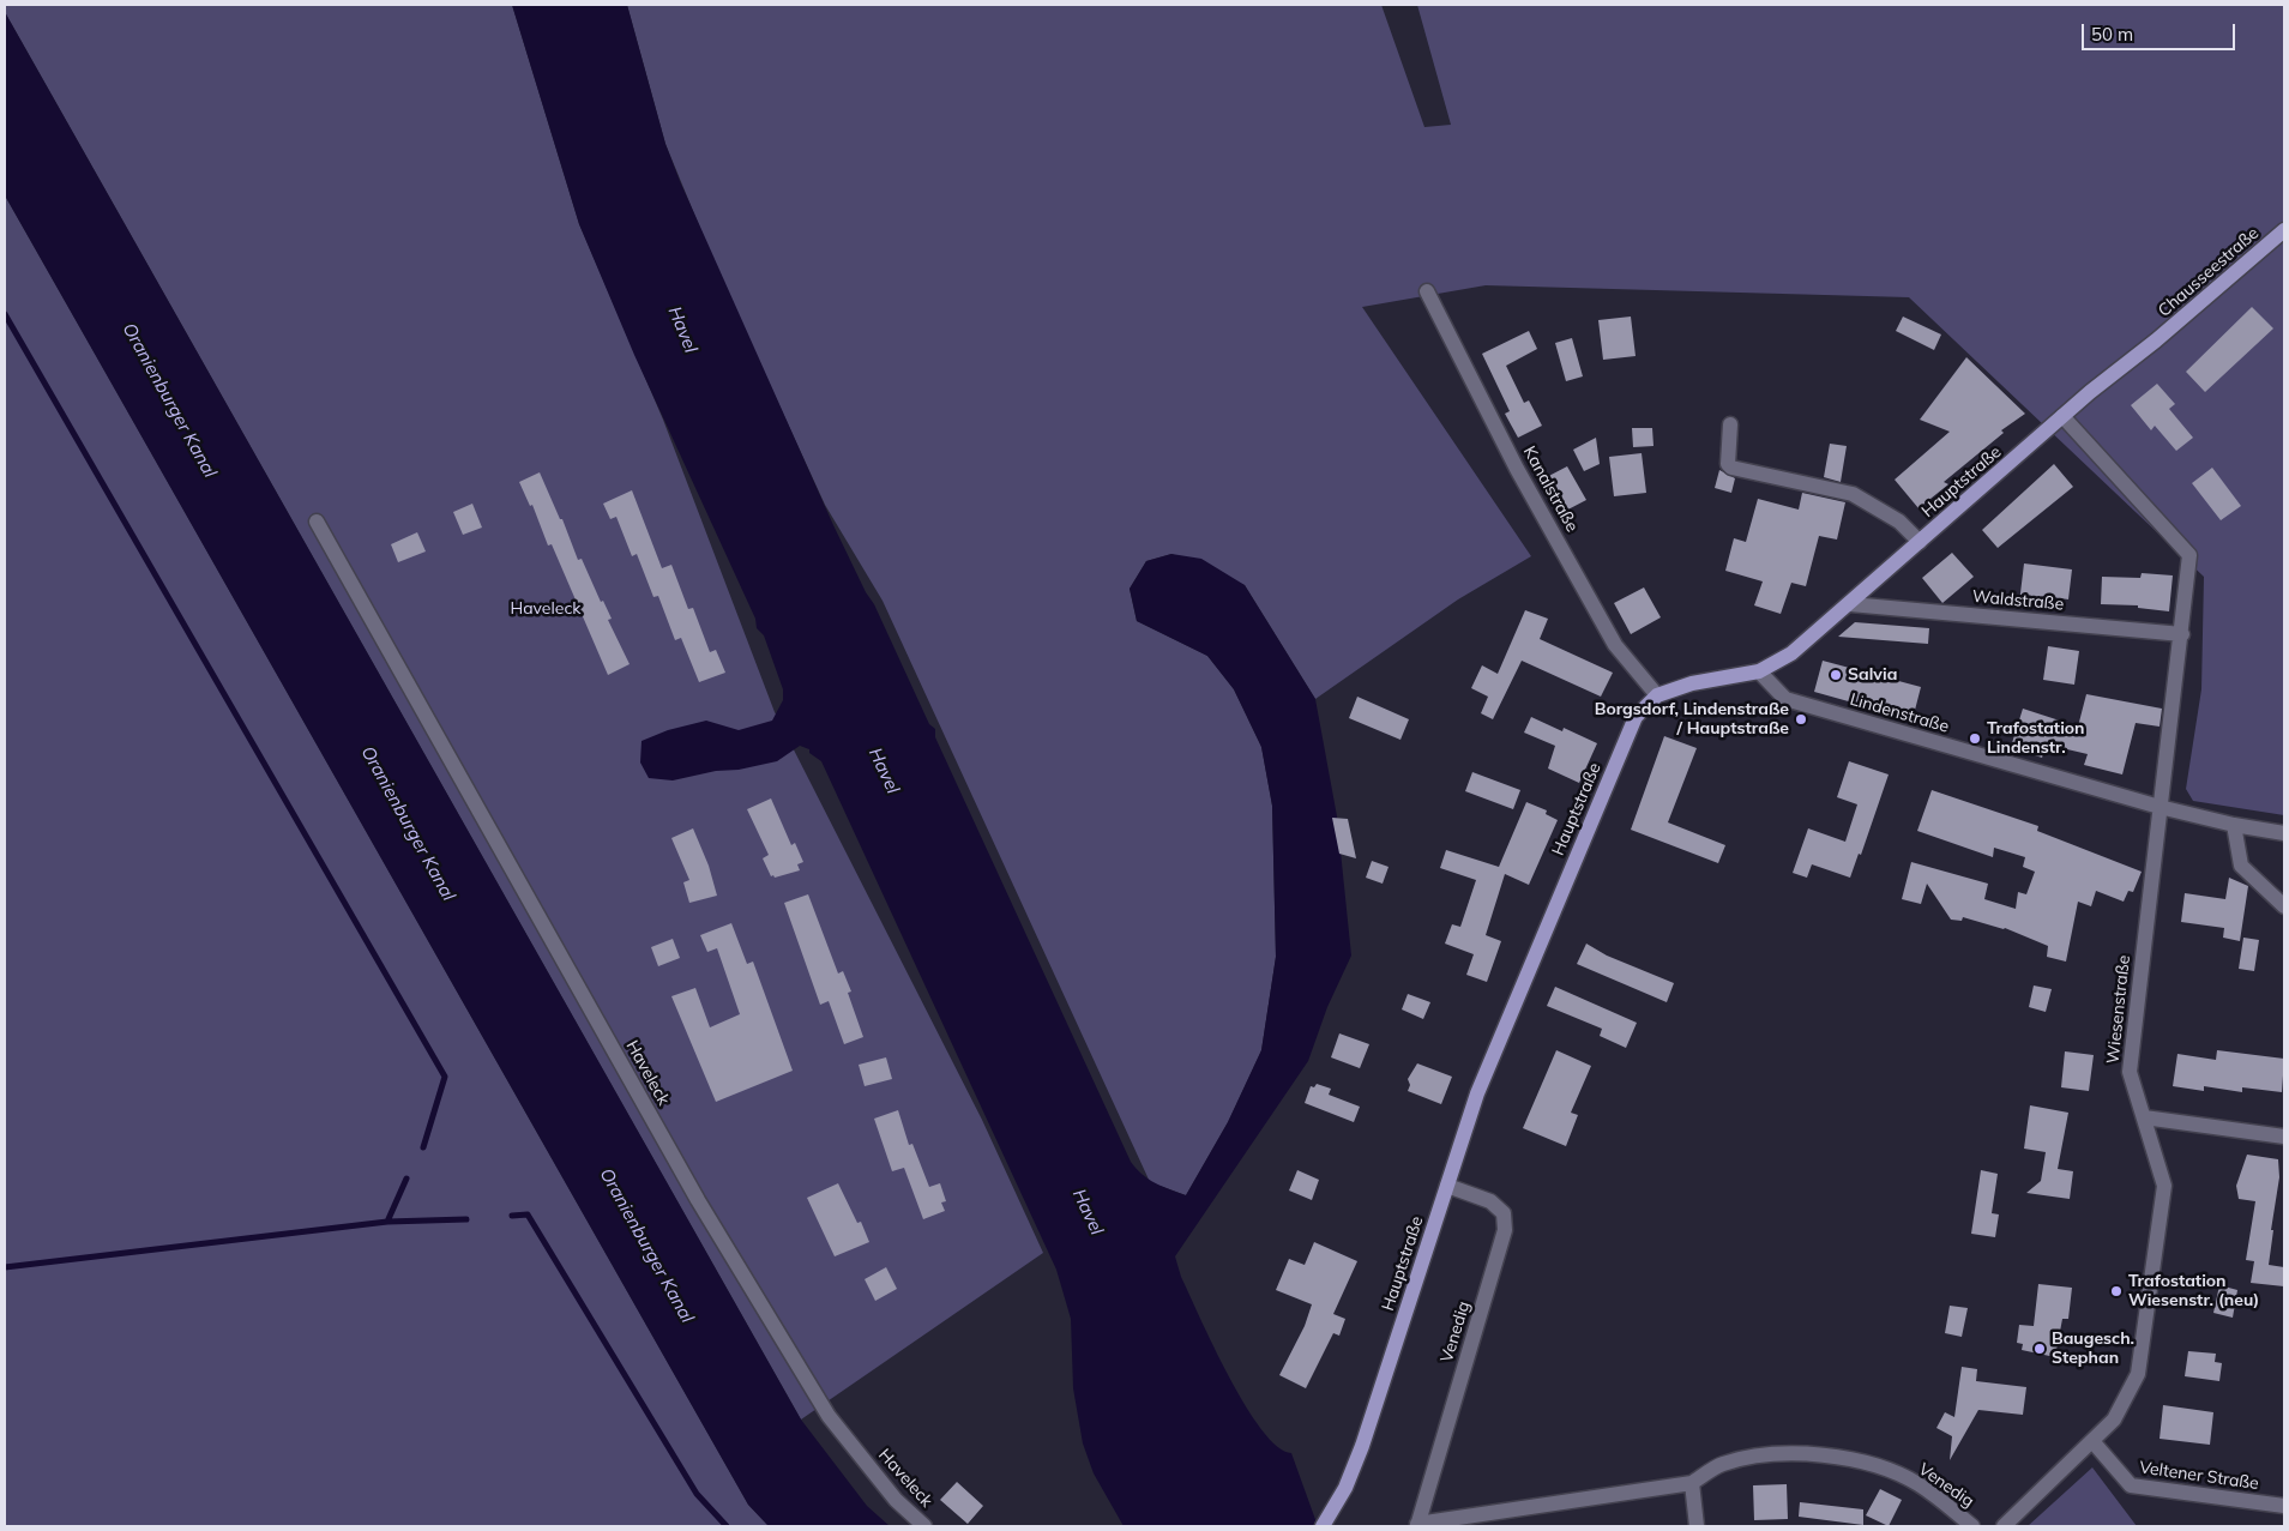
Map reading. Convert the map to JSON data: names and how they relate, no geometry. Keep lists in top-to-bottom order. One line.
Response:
{"streets":{"main road":["Chausseestraße","Hauptstraße"],"street":["Kanalstraße","Waldstraße","Lindenstraße","Wiesenstraße","Haveleck","Venedig","Veltener Straße"]},"crossings":[["Chausseestraße","Hauptstraße"],["Hauptstraße","Kanalstraße"],["Hauptstraße","Waldstraße"],["Hauptstraße","Lindenstraße"],["Hauptstraße","Venedig"],["Lindenstraße","Wiesenstraße"],["Wiesenstraße","Veltener Straße"]],"water":["Havel","Oranienburger Kanal"],"parks":["Haveleck"],"places":["Salvia","Borgsdorf, Lindenstraße / Hauptstraße","Trafostation Lindenstr.","Trafostation Wiesenstr. (neu)","Baugesch. Stephan"],"scale_bar":"50 m"}
